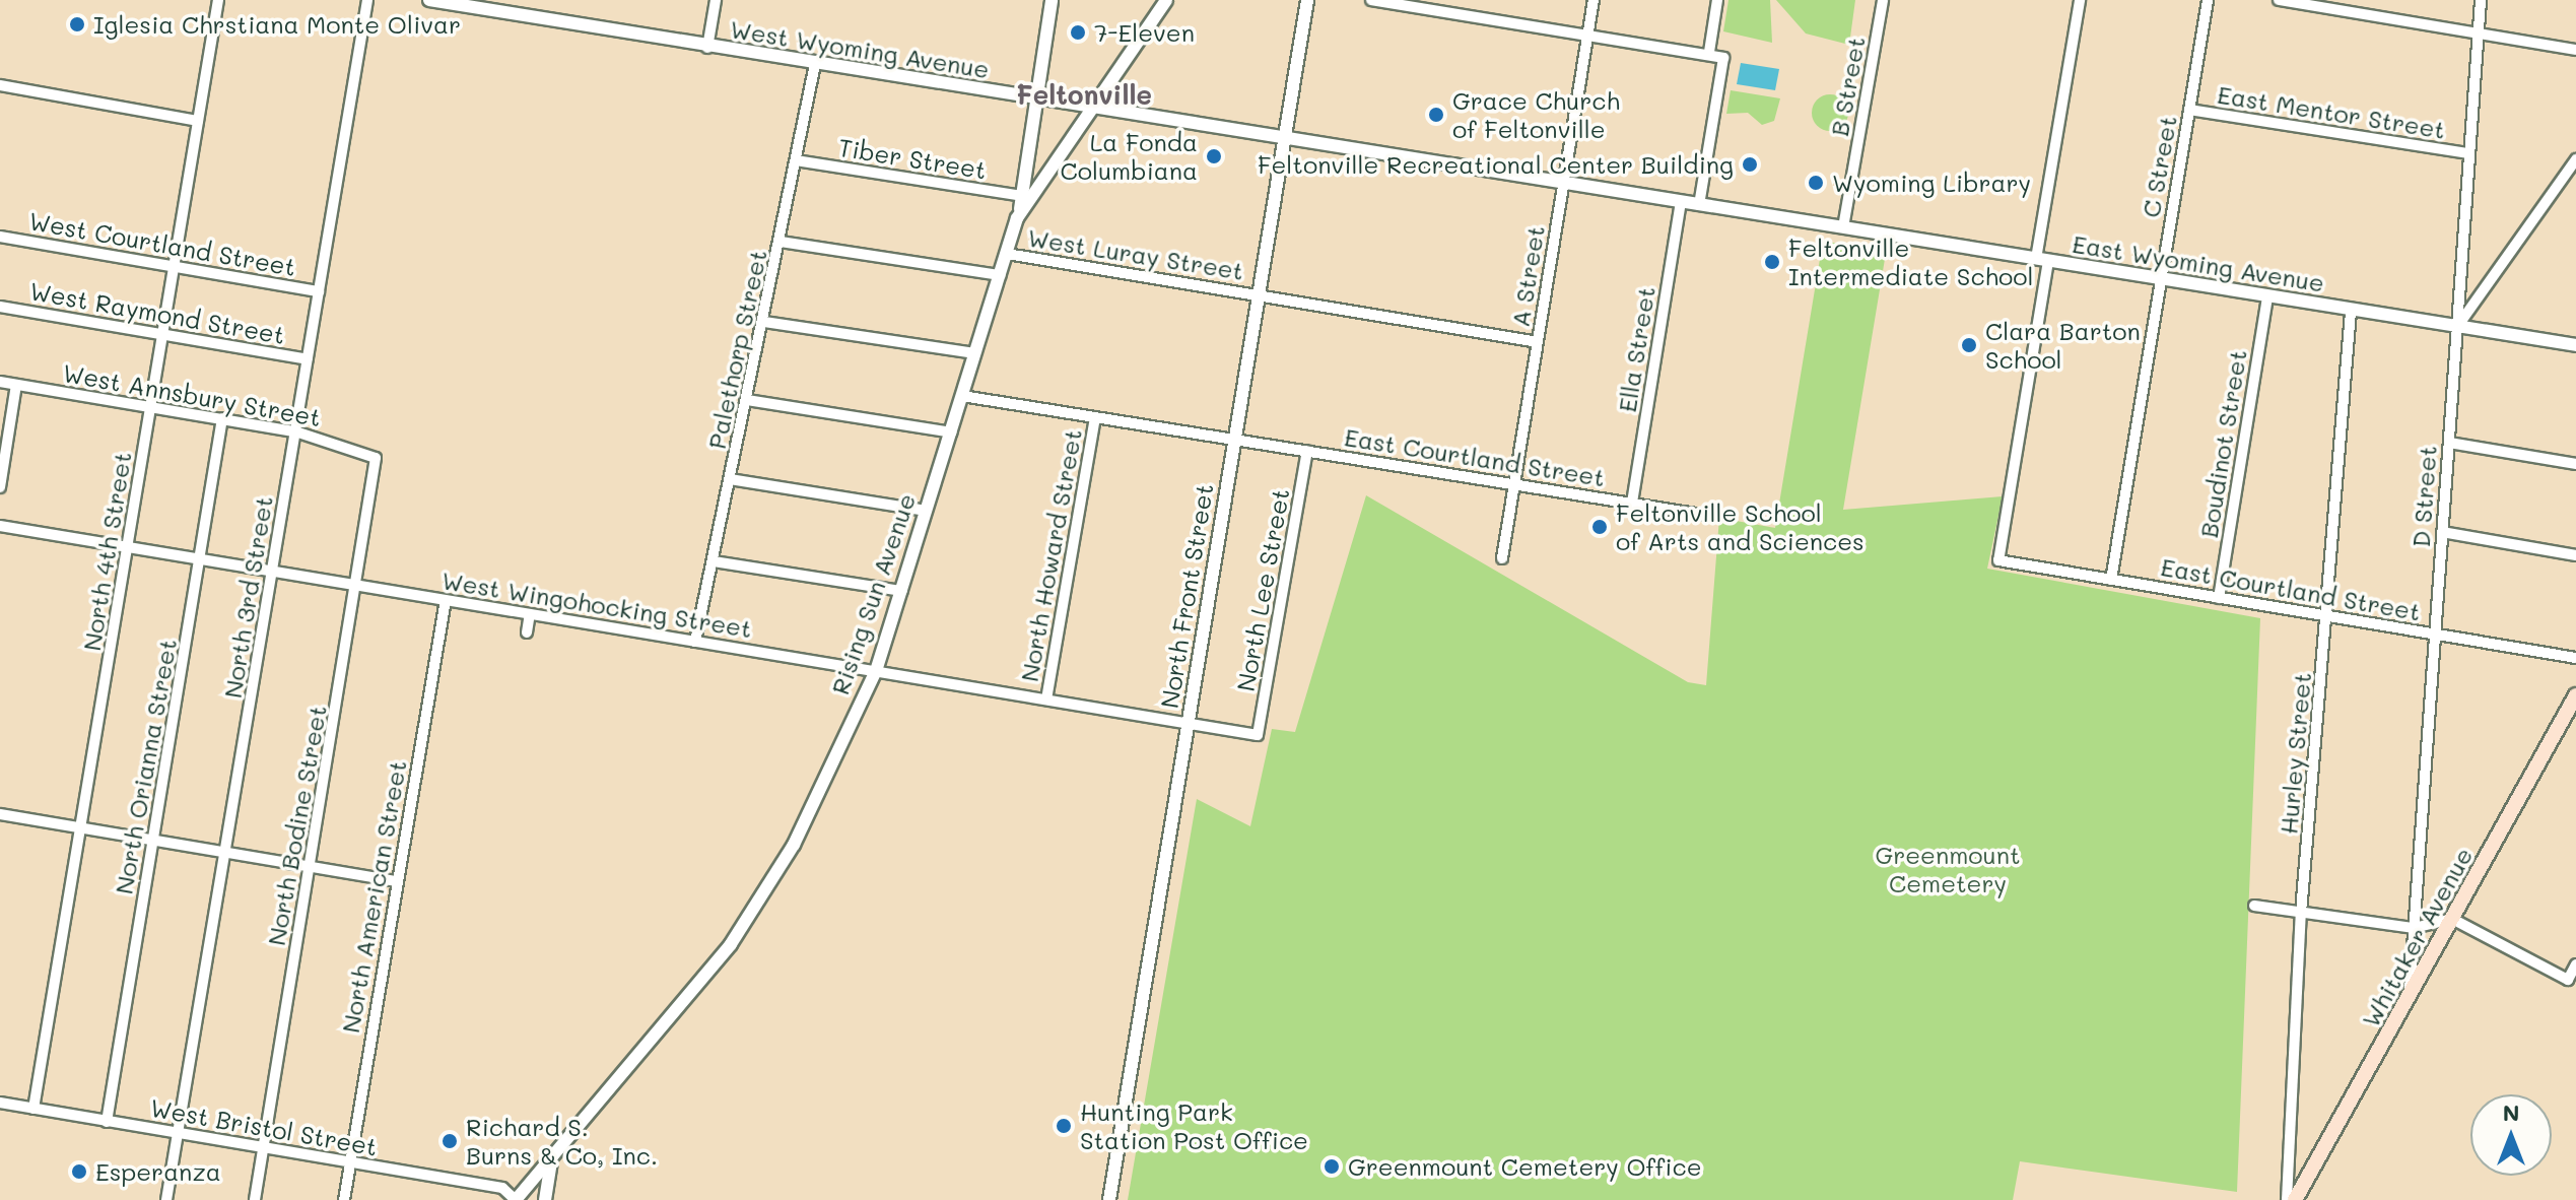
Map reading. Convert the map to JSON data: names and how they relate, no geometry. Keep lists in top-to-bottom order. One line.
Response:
{"streets":{"main road":["Whitaker Avenue"],"street":["West Wyoming Avenue","B Street","East Mentor Street","Tiber Street","C Street","West Courtland Street","West Luray Street","East Wyoming Avenue","A Street","West Raymond Street","Palethorp Street","Ella Street","West Annsbury Street","Boudinot Street","East Courtland Street","D Street","North 4th Street","North Howard Street","North Lee Street","Rising Sun Avenue","North Front Street","North 3rd Street","West Wingohocking Street","Hurley Street","North Orianna Street","North Bodine Street","North American Street","West Bristol Street"]},"crossings":[["West Wyoming Avenue","East Wyoming Avenue"],["West Wyoming Avenue","Palethorp Street"],["West Wyoming Avenue","Rising Sun Avenue"],["West Wyoming Avenue","North Front Street"],["B Street","East Wyoming Avenue"],["East Mentor Street","C Street"],["East Mentor Street","D Street"],["Tiber Street","Palethorp Street"],["C Street","East Wyoming Avenue"],["C Street","East Courtland Street"],["West Courtland Street","North 4th Street"],["West Courtland Street","North 3rd Street"],["West Luray Street","A Street"],["West Luray Street","Palethorp Street"],["West Luray Street","Rising Sun Avenue"],["West Luray Street","North Front Street"],["East Wyoming Avenue","A Street"],["East Wyoming Avenue","Ella Street"],["East Wyoming Avenue","Boudinot Street"],["East Wyoming Avenue","East Courtland Street"],["East Wyoming Avenue","D Street"],["East Wyoming Avenue","North Front Street"],["East Wyoming Avenue","Hurley Street"],["A Street","East Courtland Street"],["West Raymond Street","North 4th Street"],["West Raymond Street","North 3rd Street"],["Palethorp Street","West Wingohocking Street"],["Ella Street","East Courtland Street"],["West Annsbury Street","North 4th Street"],["West Annsbury Street","North 3rd Street"],["West Annsbury Street","North Orianna Street"],["West Annsbury Street","North Bodine Street"],["Boudinot Street","East Courtland Street"],["East Courtland Street","D Street"],["East Courtland Street","North Lee Street"],["East Courtland Street","North Front Street"],["East Courtland Street","Hurley Street"],["D Street","Whitaker Avenue"],["North 4th Street","West Wingohocking Street"],["North 4th Street","West Bristol Street"],["North Howard Street","West Wingohocking Street"],["North Lee Street","West Wingohocking Street"],["Rising Sun Avenue","West Wingohocking Street"],["Rising Sun Avenue","West Bristol Street"],["North Front Street","West Wingohocking Street"],["North 3rd Street","West Wingohocking Street"],["North 3rd Street","West Bristol Street"],["West Wingohocking Street","North Orianna Street"],["West Wingohocking Street","North Bodine Street"],["West Wingohocking Street","North American Street"],["North Orianna Street","West Bristol Street"],["North Bodine Street","West Bristol Street"],["North American Street","West Bristol Street"]],"districts":["Feltonville"],"parks":["Greenmount Cemetery"],"places":["Iglesia Chrstiana Monte Olivar","7-Eleven","Grace Church of Feltonville","La Fonda Columbiana","Feltonville Recreational Center Building","Wyoming Library","Feltonville Intermediate School","Clara Barton School","Feltonville School of Arts and Sciences","Hunting Park Station Post Office","Richard S. Burns & Co, Inc.","Greenmount Cemetery Office","Esperanza"],"north":"top"}
